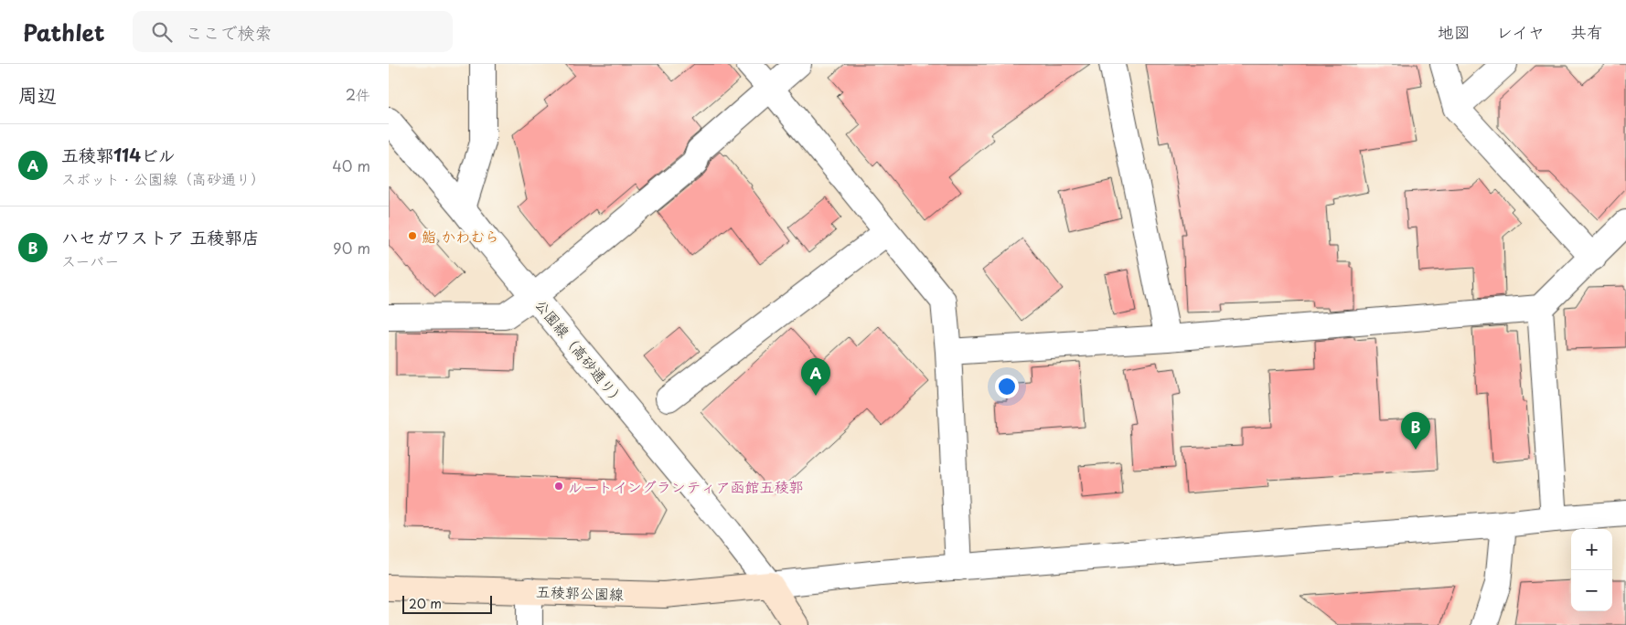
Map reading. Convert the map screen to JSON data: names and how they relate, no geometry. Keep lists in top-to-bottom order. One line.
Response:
{"streets":{"main road":["五稜郭公園線"],"street":["公園線（高砂通り）"]},"crossings":[["公園線（高砂通り）","五稜郭公園線"]],"places":["鮨 かわむら","ルートイングランティア函館五稜郭"],"scale_bar":"20 m","page":{"header":"Pathlet","search":"ここで検索","nav":["地図","レイヤ","共有"],"heading":["周辺","2件"],"list":[{"mark":"A","name":"五稜郭114ビル","note":"スポット · 公園線（高砂通り）","value":"40 m"},{"mark":"B","name":"ハセガワストア 五稜郭店","note":"スーパー","value":"90 m"}],"pins":["A","B"],"map_buttons":["+","−"],"scale":"20 m"}}
